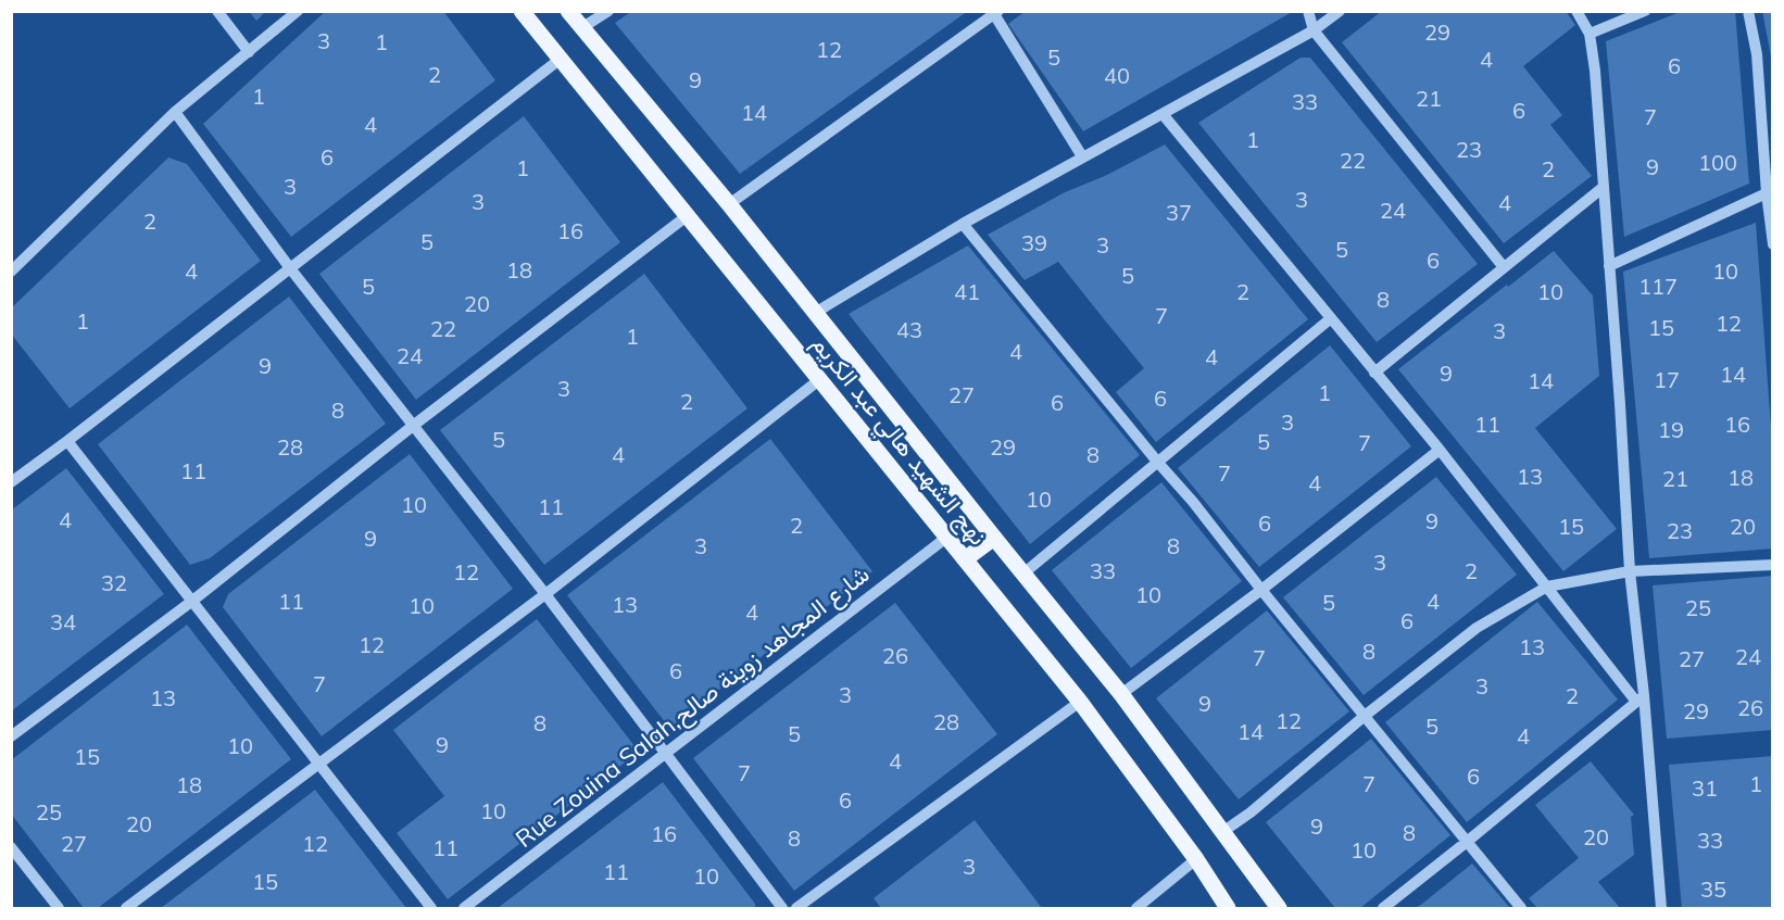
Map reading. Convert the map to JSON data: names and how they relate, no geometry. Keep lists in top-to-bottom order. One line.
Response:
{"streets":{"main road":["نهج الشهيد هالي عبد الكريم"],"street":["Rue Zouina Salah,شارع المجاهد زوينة صالح"]},"crossings":[["نهج الشهيد هالي عبد الكريم","Rue Zouina Salah,شارع المجاهد زوينة صالح"]],"house_numbers":["29","3","1","12","5","4","6","2","40","9","1","21","33","6","14","7","4","1","23","6","22","100","9","1","2","3","3","3","4","24","37","2","16","5","39","3","5","6","18","4","10","5","5","117","41","2","10","8","20","7","1","12","15","22","43","3","1","4","24","4","9","9","14","17","14","3","1","27","6","2","6","8","3","11","16","19","5","5","7","28","29","4","8","11","7","13","18","21","4","10","10","11","4","9","6","2","15","20","23","9","3","8","3","33","2","12","32","10","11","4","5","13","10","25","4","6","34","12","13","8","26","24","7","27","6","7","3","3","2","13","9","26","29","12","28","8","5","14","5","4","9","10","15","4","7","6","7","1","18","31","6","10","25","20","9","8","16","20","8","33","27","12","11","10","3","11","10","15","35"]}
